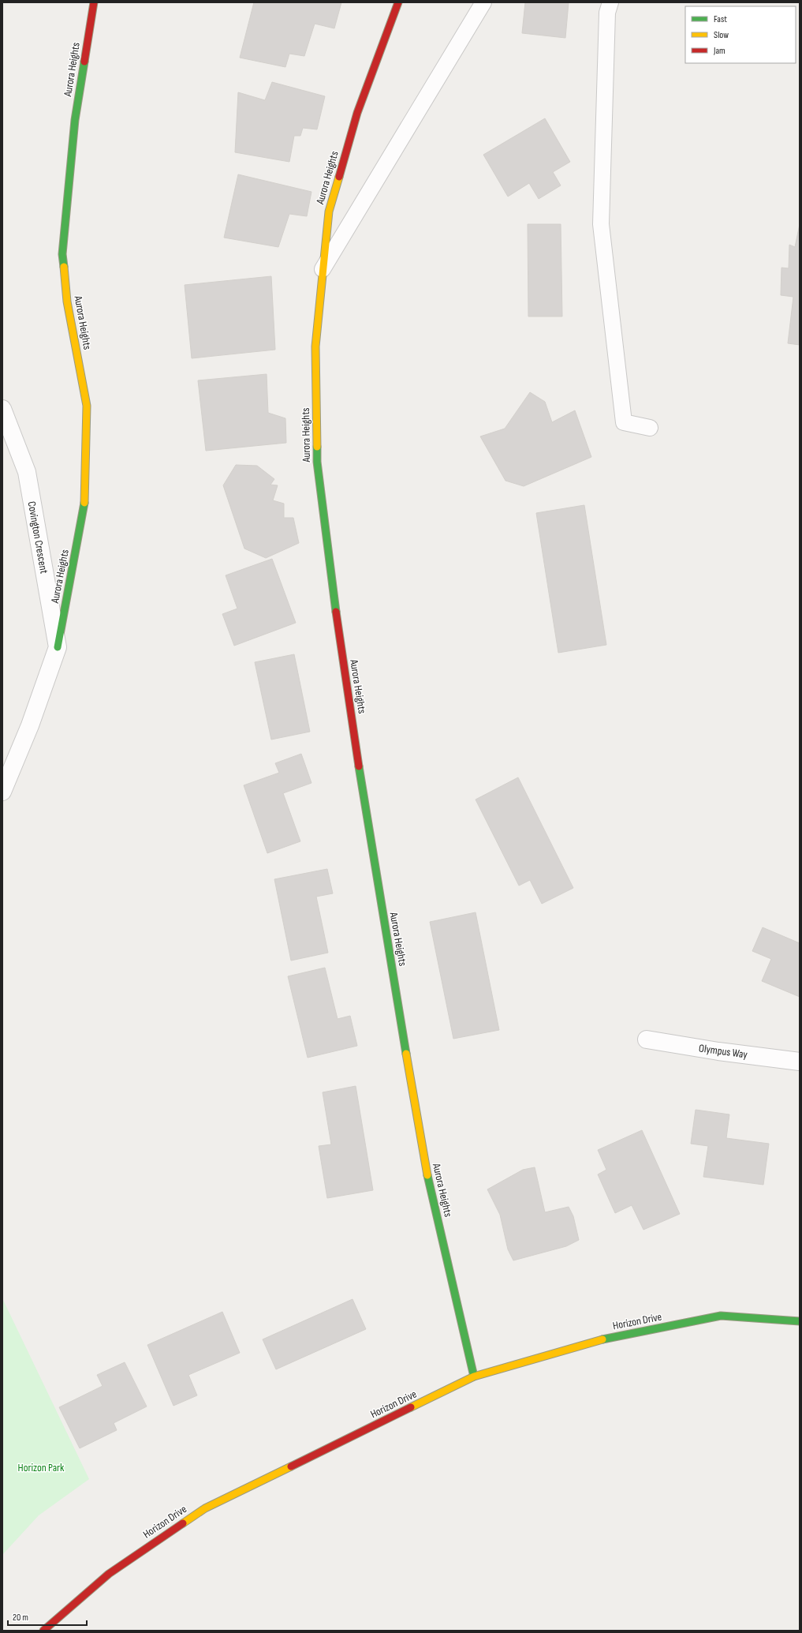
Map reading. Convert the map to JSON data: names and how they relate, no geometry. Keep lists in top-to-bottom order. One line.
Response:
{"streets":{"street":["Aurora Heights","Covington Crescent","Olympus Way","Horizon Drive"]},"crossings":[["Aurora Heights","Covington Crescent"],["Aurora Heights","Horizon Drive"]],"parks":["Horizon Park"],"legend":["Fast","Slow","Jam"],"scale_bar":"20 m"}
